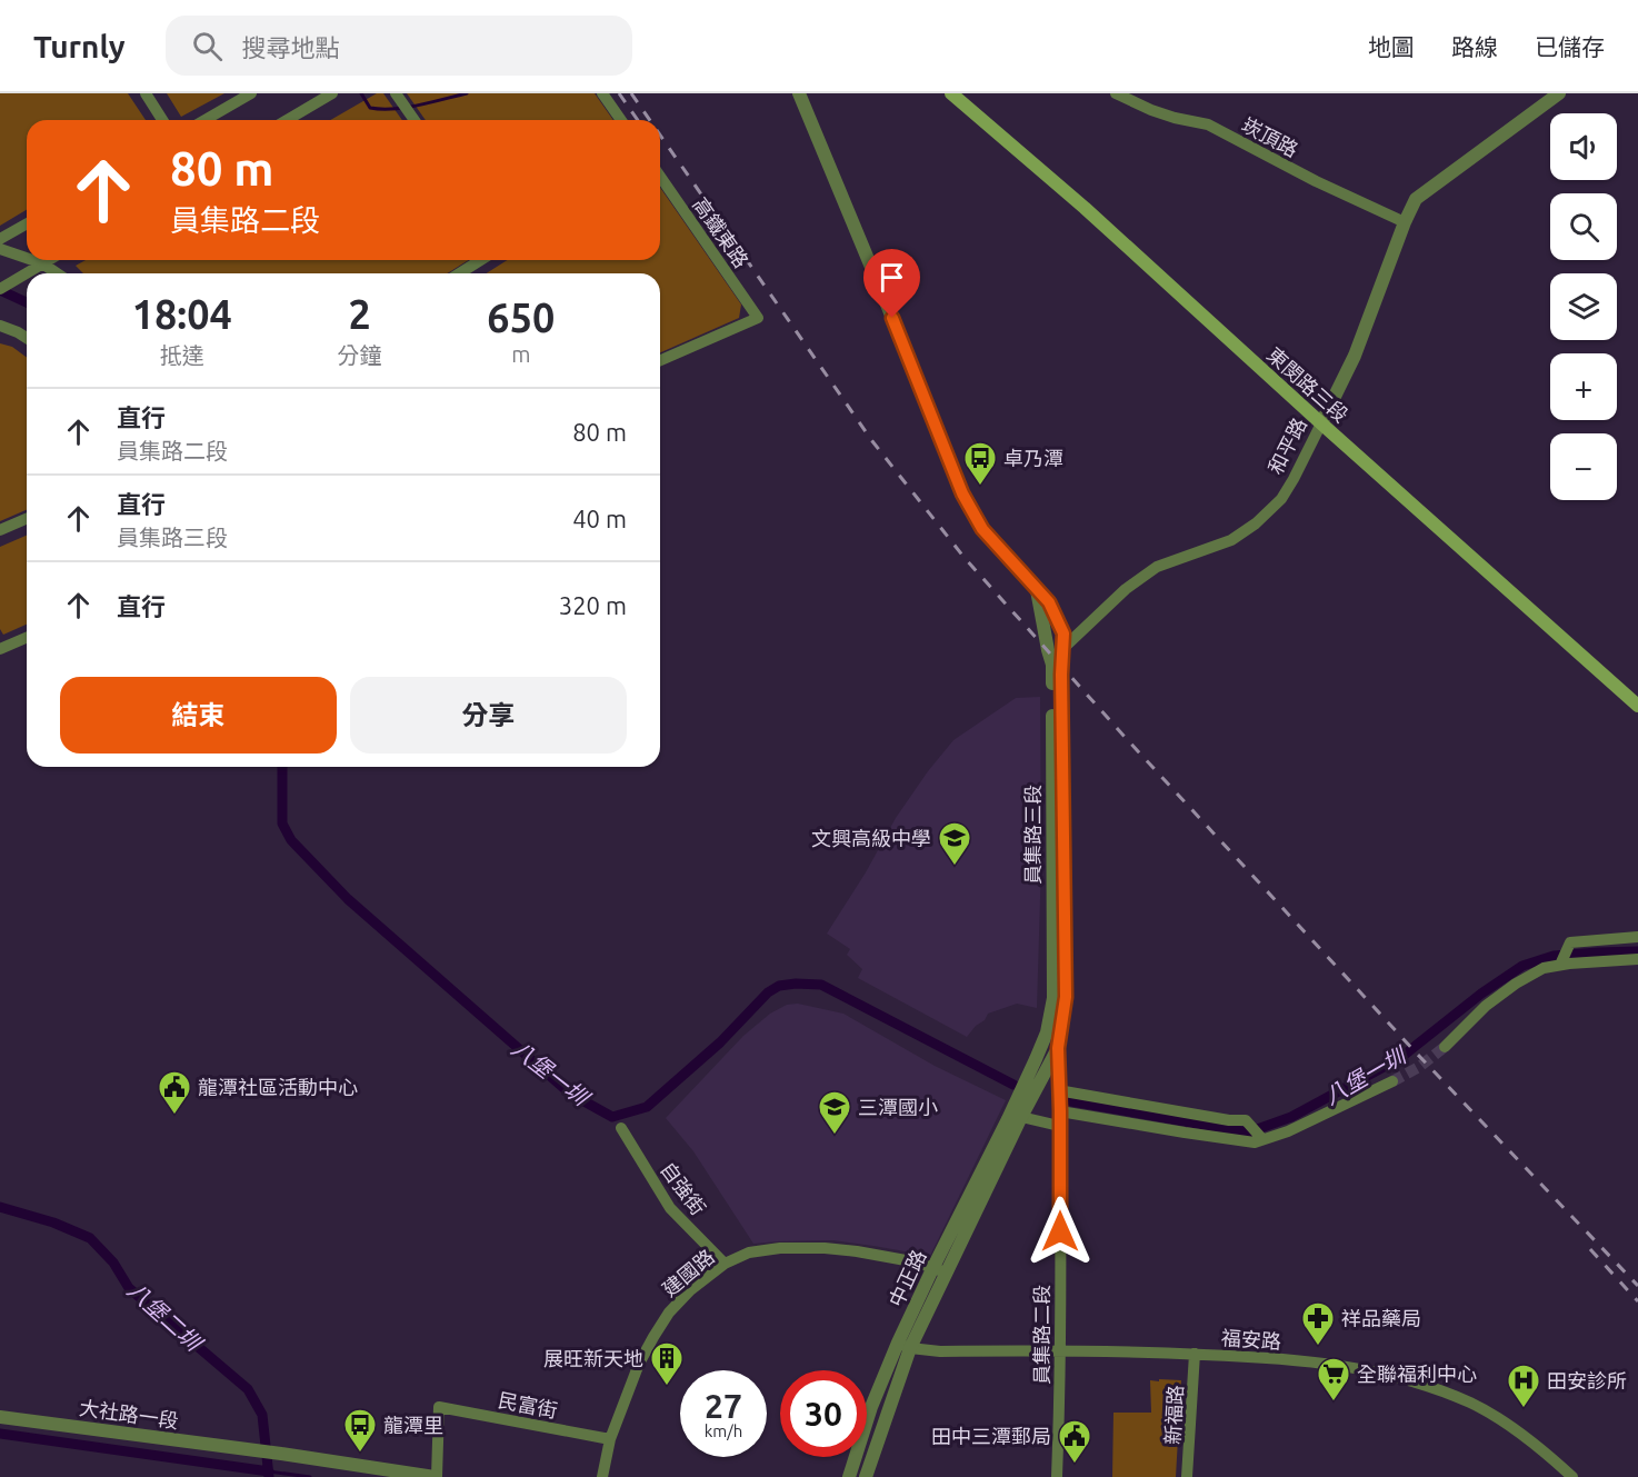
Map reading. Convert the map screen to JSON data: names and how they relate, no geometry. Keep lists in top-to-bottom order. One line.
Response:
{"streets":{"main road":["東閔路三段"],"street":["崁頂路","高鐵東路","和平路","員集路三段","自強街","建國路","中正路","員集路二段","福安路","民富街","大社路一段","新福路"]},"crossings":[["崁頂路","和平路"],["東閔路三段","和平路"],["和平路","員集路三段"],["自強街","建國路"],["建國路","中正路"],["建國路","民富街"],["中正路","福安路"],["員集路二段","福安路"],["福安路","新福路"],["民富街","大社路一段"]],"water":["八堡一圳","八堡二圳"],"places":{"bus stop":["卓乃潭","龍潭里"],"school or university":["文興高級中學","三潭國小"],"public building":["龍潭社區活動中心","田中三潭郵局"],"pharmacy":["祥品藥局"],"building":["展旺新天地"],"supermarket":["全聯福利中心"],"hospital":["田安診所"]},"page":{"header":"Turnly","search":"搜尋地點","nav":["地圖","路線","已儲存"],"map_buttons":["+","−"],"turn":["80 m","員集路二段"],"eta":["18:04","抵達","2","分鐘","650","m"],"list":[{"name":"直行","note":"員集路二段","value":"80 m"},{"name":"直行","note":"員集路三段","value":"40 m"},{"name":"直行","value":"320 m"}],"buttons":["結束","分享"],"speed":"27 km/h","limit":"30"}}
